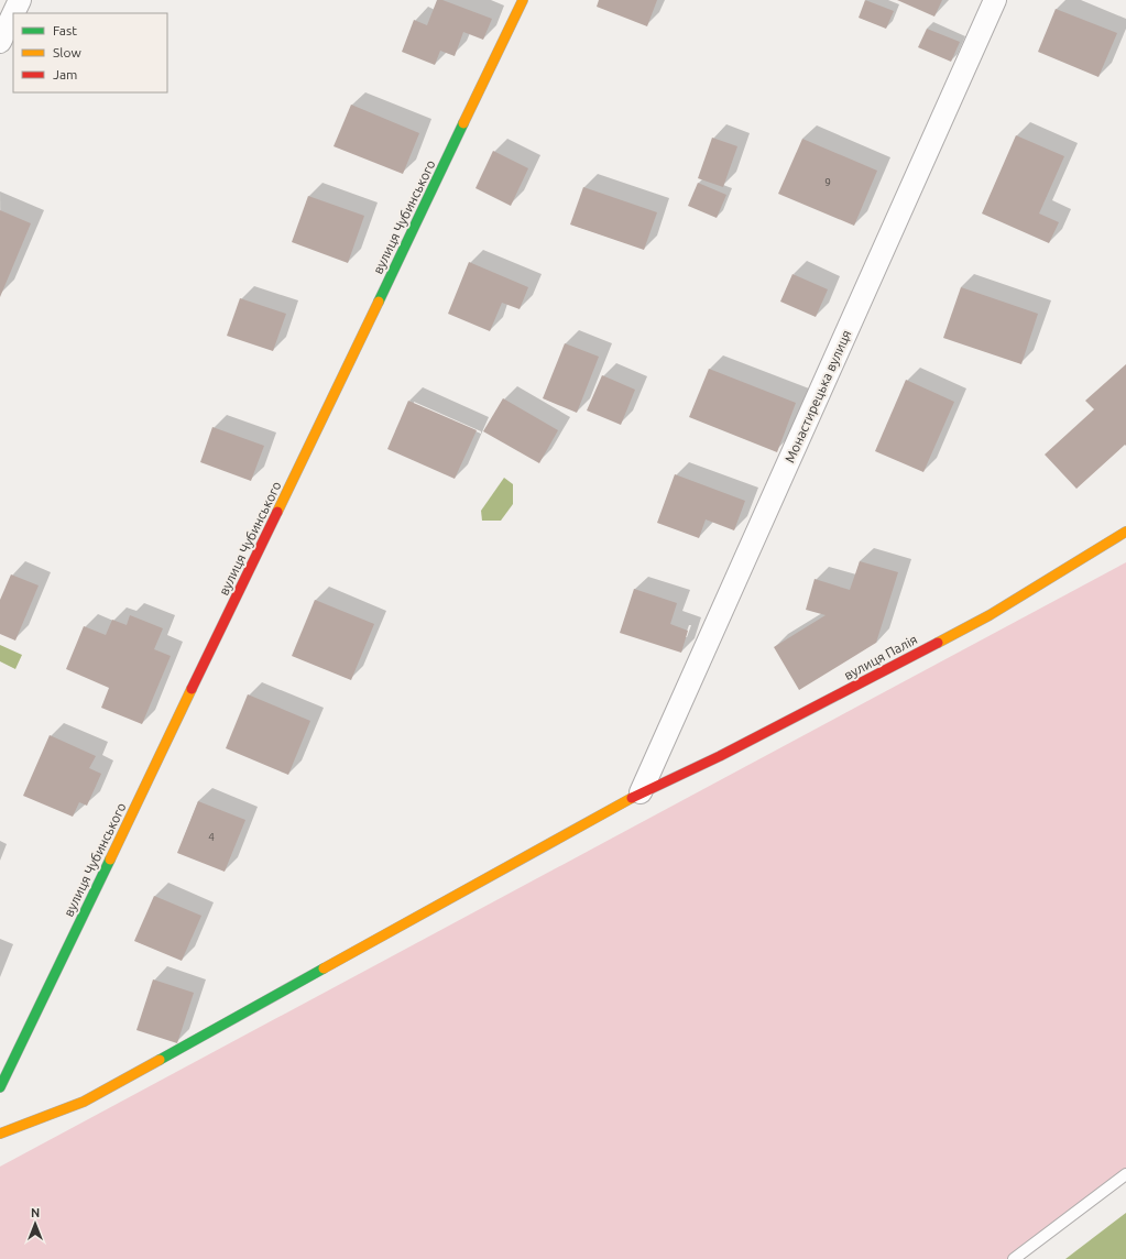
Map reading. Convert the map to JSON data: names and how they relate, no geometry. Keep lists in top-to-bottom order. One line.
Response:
{"streets":{"street":["вулиця Чубинського","Монастирецька вулиця","вулиця Палія"]},"crossings":[["Монастирецька вулиця","вулиця Палія"]],"house_numbers":["9","4"],"legend":["Fast","Slow","Jam"],"north":"top"}
